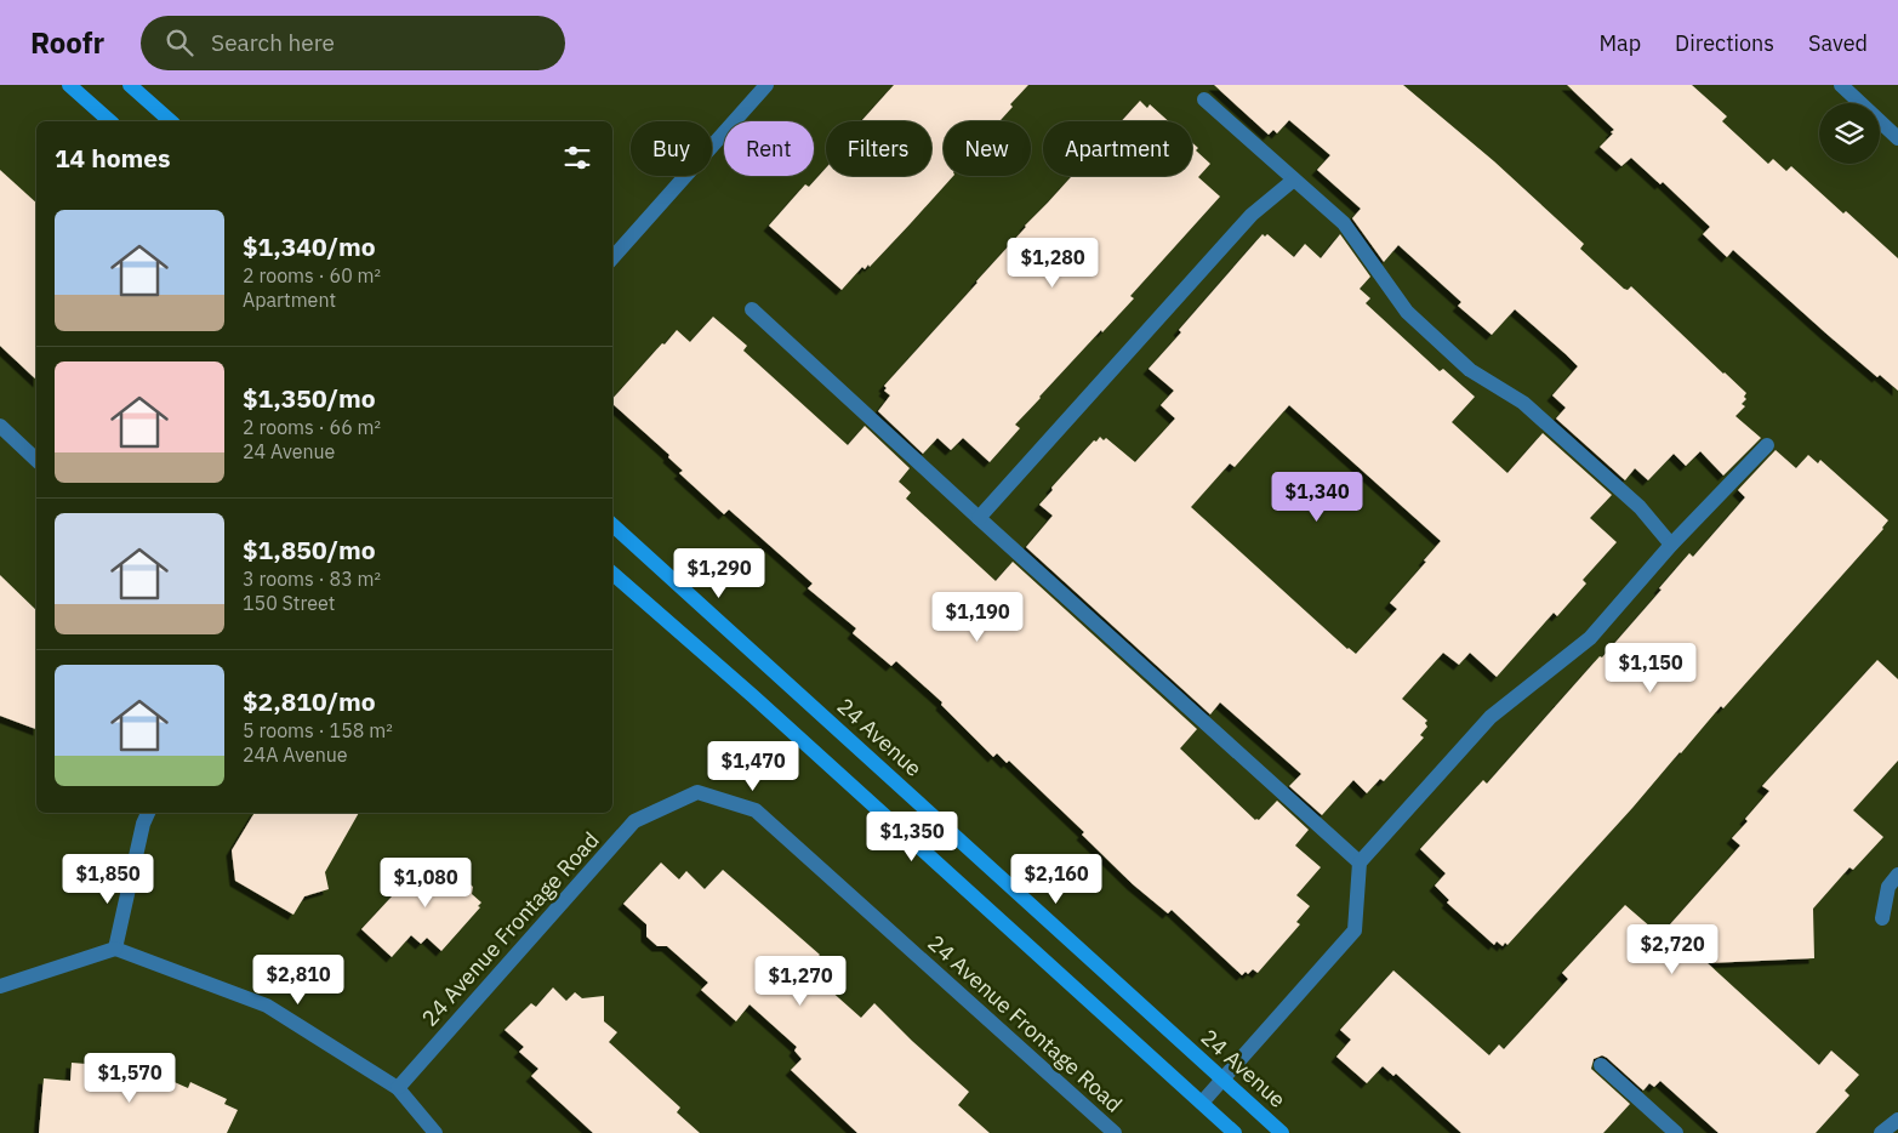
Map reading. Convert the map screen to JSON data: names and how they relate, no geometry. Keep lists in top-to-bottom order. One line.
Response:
{"streets":{"main road":["24 Avenue"],"street":["24 Avenue Frontage Road"]},"page":{"header":"Roofr","search":"Search here","nav":["Map","Directions","Saved"],"chip":["Buy","Rent","Filters","New","Apartment"],"heading":"14 homes","list":[{"name":"$1,340/mo","note":"2 rooms · 60 m² · Apartment"},{"name":"$1,350/mo","note":"2 rooms · 66 m² · 24 Avenue"},{"name":"$1,850/mo","note":"3 rooms · 83 m² · 150 Street"},{"name":"$2,810/mo","note":"5 rooms · 158 m² · 24A Avenue"}],"price":["$1,280","$1,340","$1,290","$1,190","$1,150","$1,470","$1,350","$1,850","$2,160","$1,080","$2,720","$2,810","$1,270","$1,570"]}}
